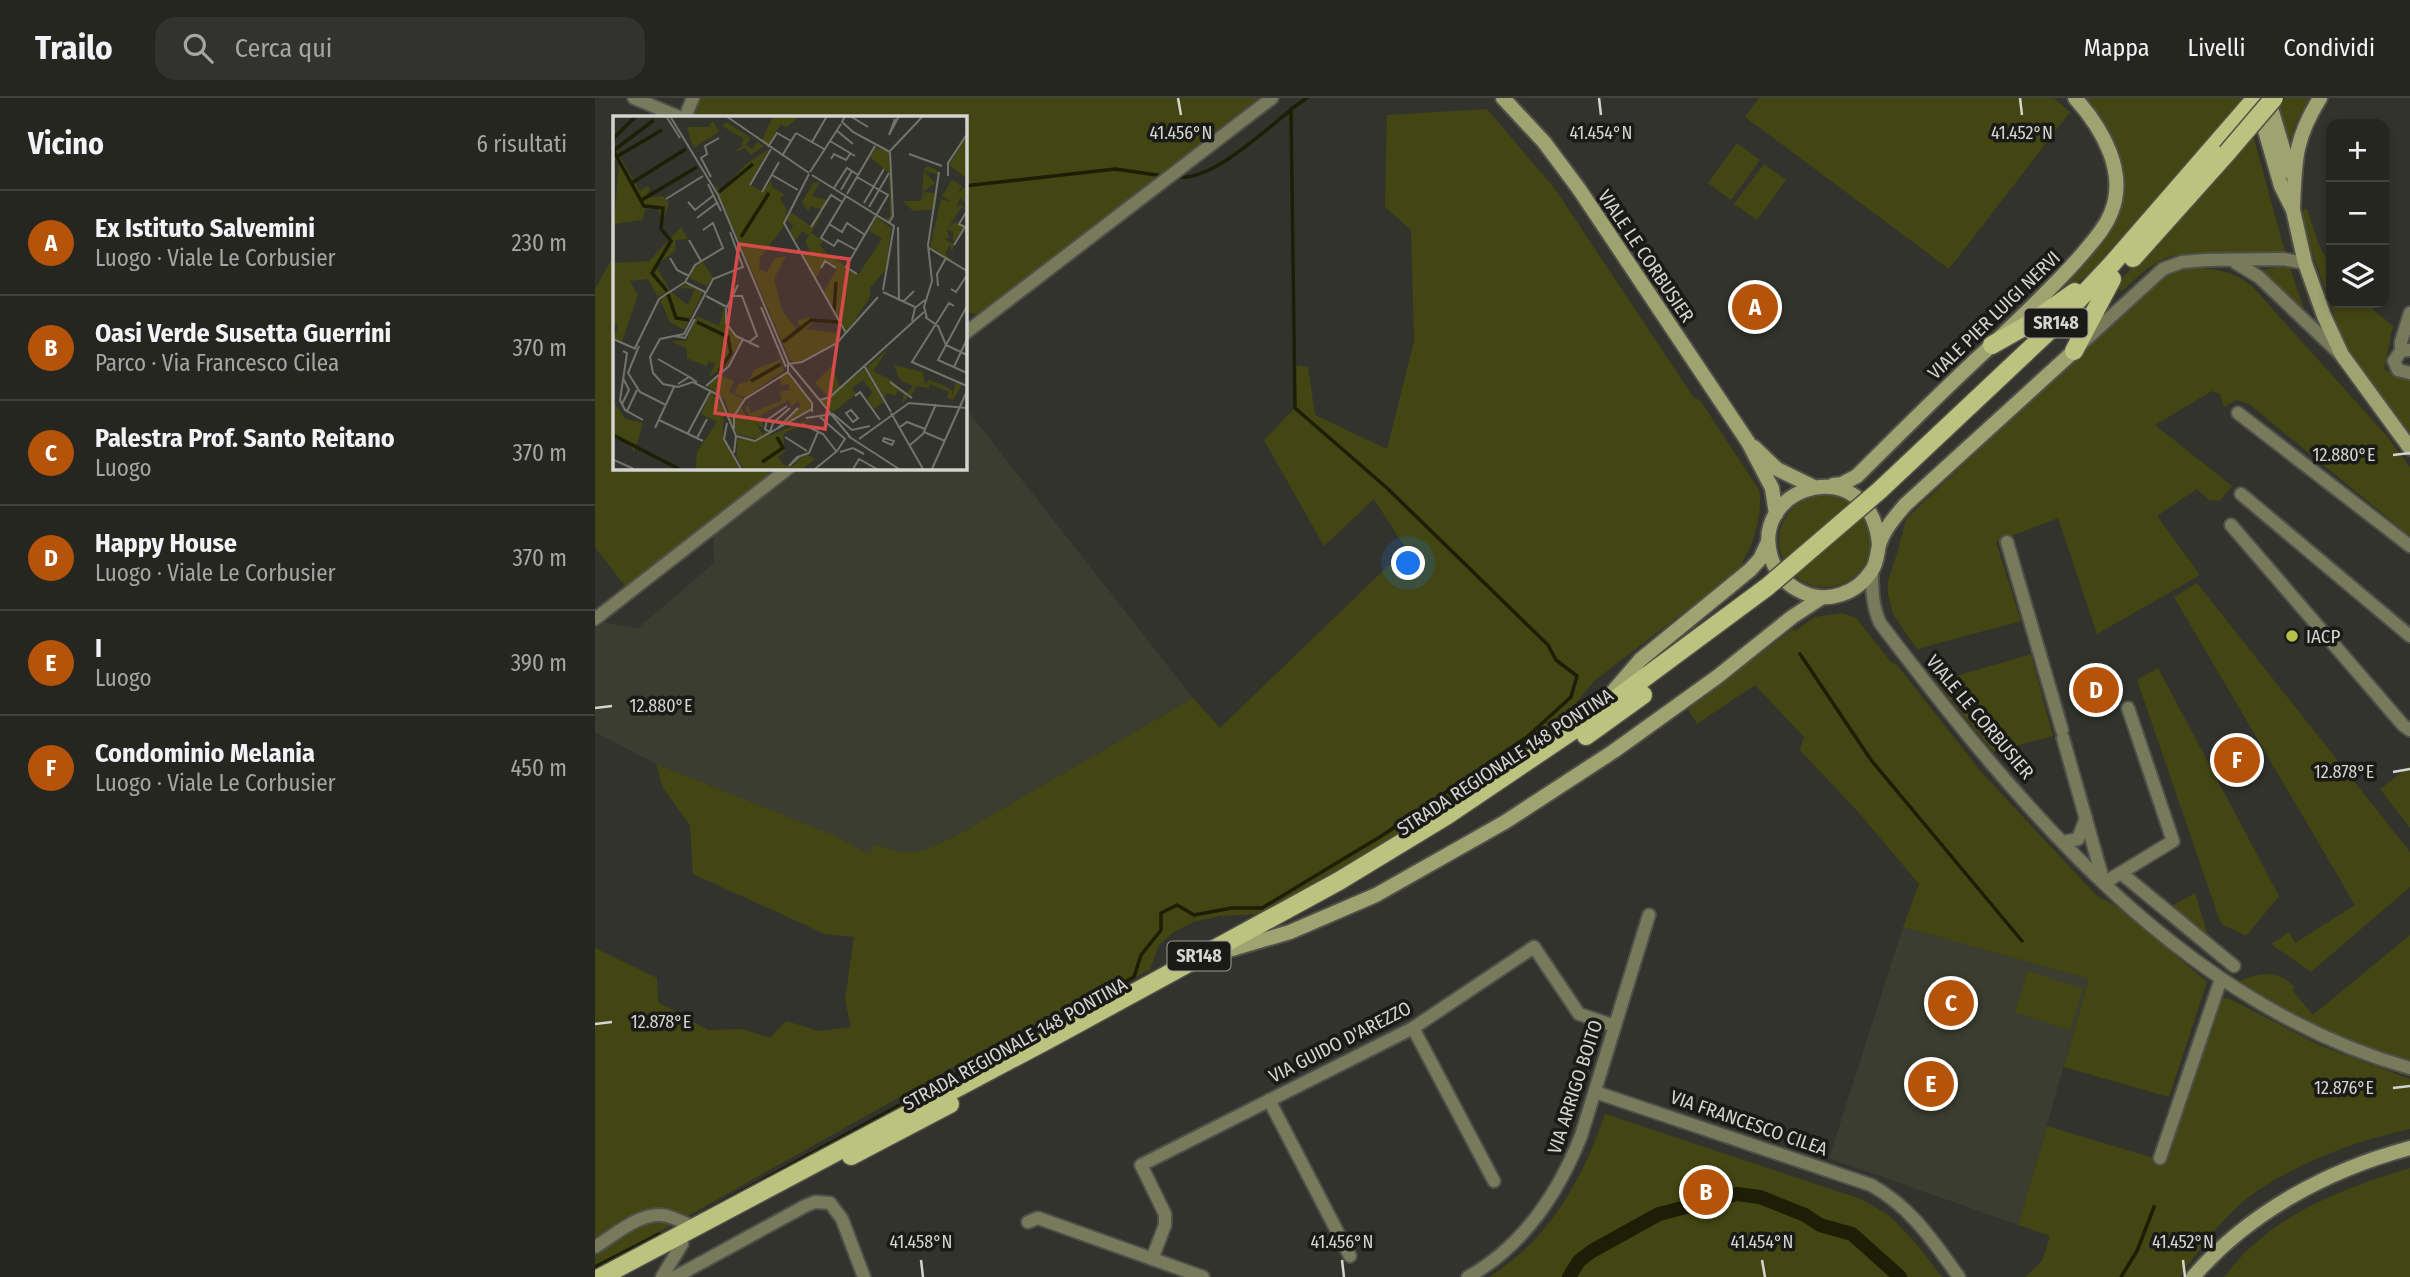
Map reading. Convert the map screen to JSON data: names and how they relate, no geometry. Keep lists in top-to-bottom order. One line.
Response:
{"streets":{"main road":["SR148","STRADA REGIONALE 148 PONTINA"],"street":["VIALE LE CORBUSIER","VIALE PIER LUIGI NERVI","VIA GUIDO D'AREZZO","VIA ARRIGO BOITO","VIA FRANCESCO CILEA"]},"crossings":[["VIALE LE CORBUSIER","VIALE PIER LUIGI NERVI"],["VIA GUIDO D'AREZZO","VIA ARRIGO BOITO"],["VIA ARRIGO BOITO","VIA FRANCESCO CILEA"]],"places":["IACP"],"page":{"header":"Trailo","search":"Cerca qui","nav":["Mappa","Livelli","Condividi"],"heading":["Vicino","6 risultati"],"map_buttons":["+","−"],"list":[{"mark":"A","name":"Ex Istituto Salvemini","note":"Luogo · Viale Le Corbusier","value":"230 m"},{"mark":"B","name":"Oasi Verde Susetta Guerrini","note":"Parco · Via Francesco Cilea","value":"370 m"},{"mark":"C","name":"Palestra Prof. Santo Reitano","note":"Luogo","value":"370 m"},{"mark":"D","name":"Happy House","note":"Luogo · Viale Le Corbusier","value":"370 m"},{"mark":"E","name":"I","note":"Luogo","value":"390 m"},{"mark":"F","name":"Condominio Melania","note":"Luogo · Viale Le Corbusier","value":"450 m"}],"pins":["A","D","F","C","E","B"]},"coordinates":["41.456°N","41.454°N","41.452°N","12.880°E","12.878°E","12.876°E","41.458°N"]}
